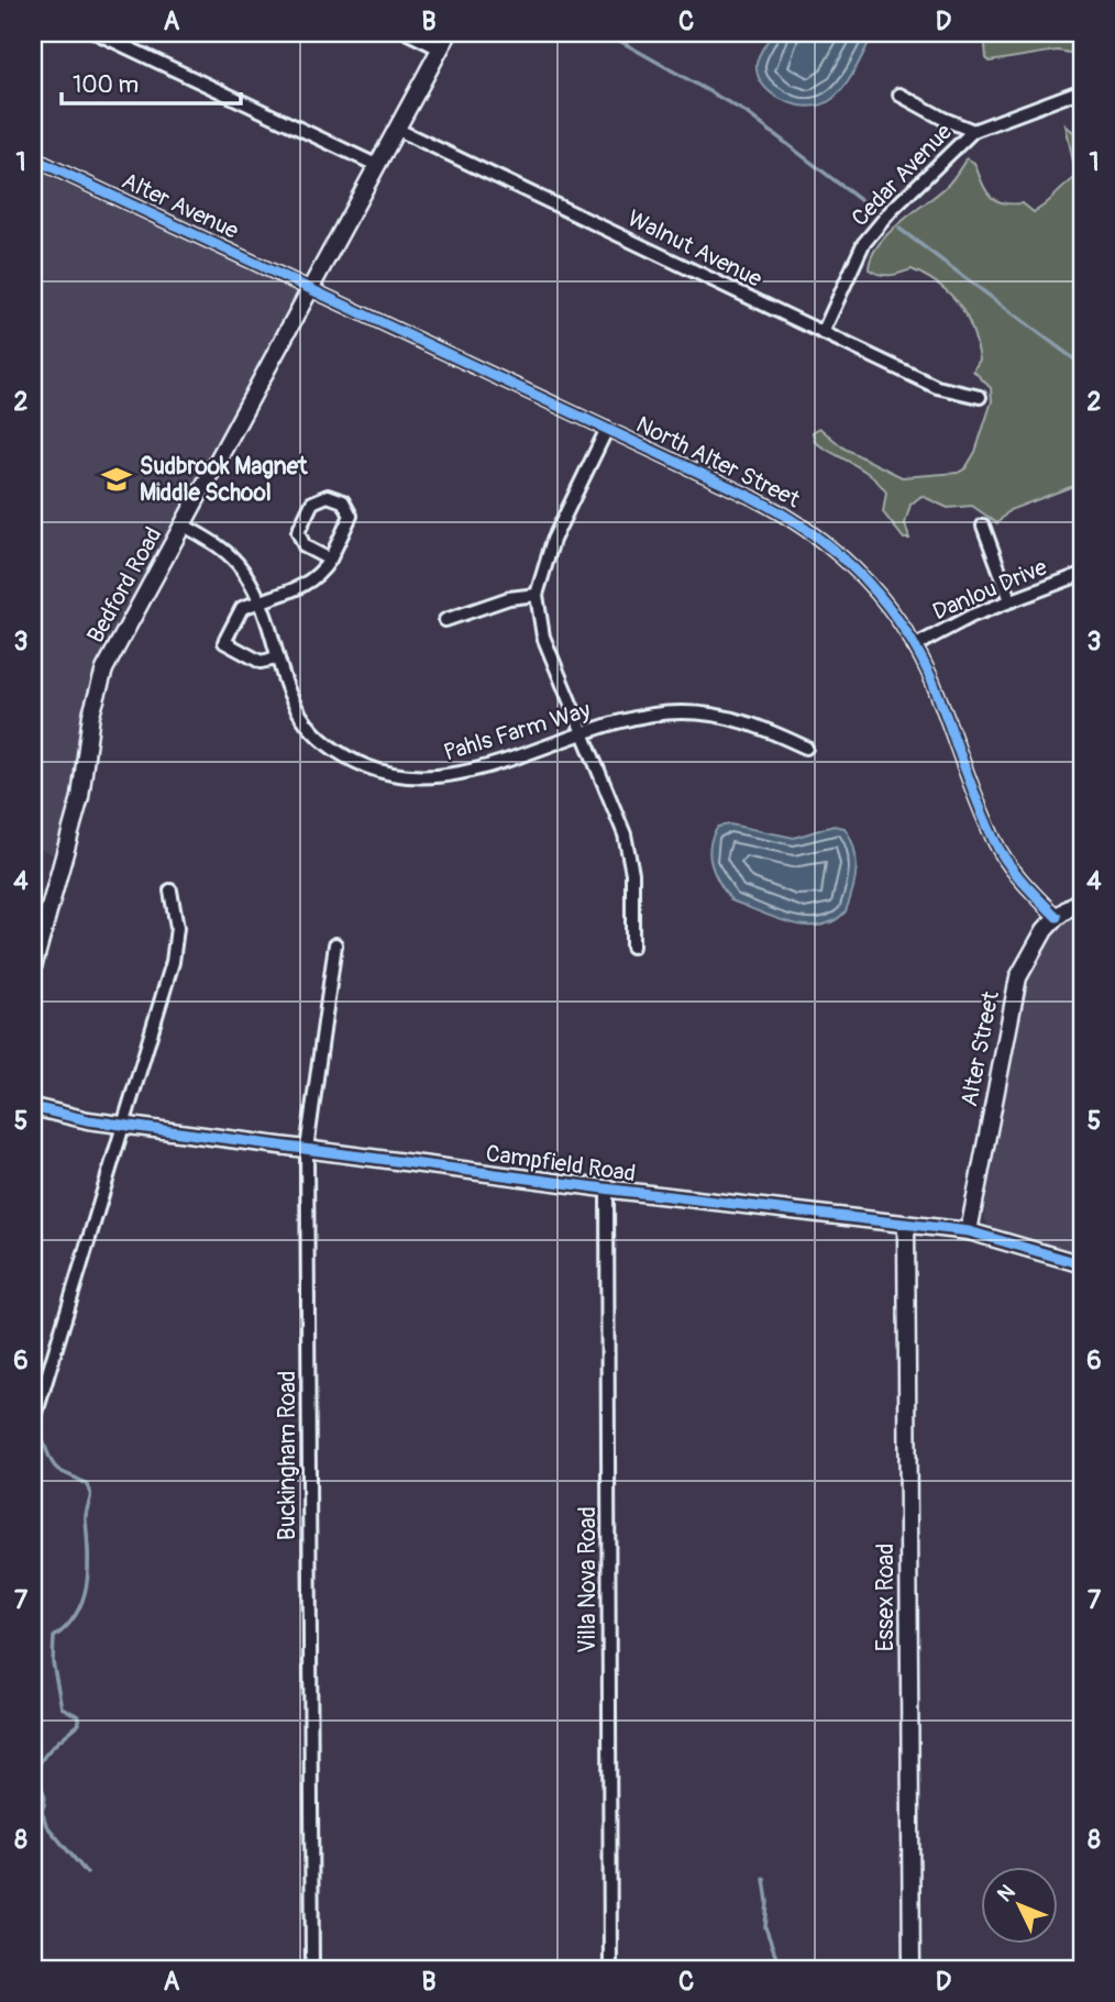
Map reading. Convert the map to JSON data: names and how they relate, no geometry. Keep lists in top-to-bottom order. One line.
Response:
{"streets":{"street":["Cedar Avenue","Alter Avenue","Walnut Avenue","North Alter Street","Bedford Road","Danlou Drive","Pahls Farm Way","Alter Street","Campfield Road","Buckingham Road","Villa Nova Road","Essex Road"]},"crossings":[["Cedar Avenue","Walnut Avenue"],["Alter Avenue","North Alter Street"],["Alter Avenue","Bedford Road"],["Walnut Avenue","Bedford Road"],["North Alter Street","Bedford Road"],["North Alter Street","Danlou Drive"],["North Alter Street","Alter Street"],["Bedford Road","Pahls Farm Way"],["Alter Street","Campfield Road"],["Campfield Road","Buckingham Road"],["Campfield Road","Villa Nova Road"],["Campfield Road","Essex Road"]],"places":{"school or university":["Sudbrook Magnet Middle School"]},"scale_bar":"100 m","north":"top left","grid":{"columns":["A","B","C","D"],"rows":["1","2","3","4","5","6","7","8"]}}
